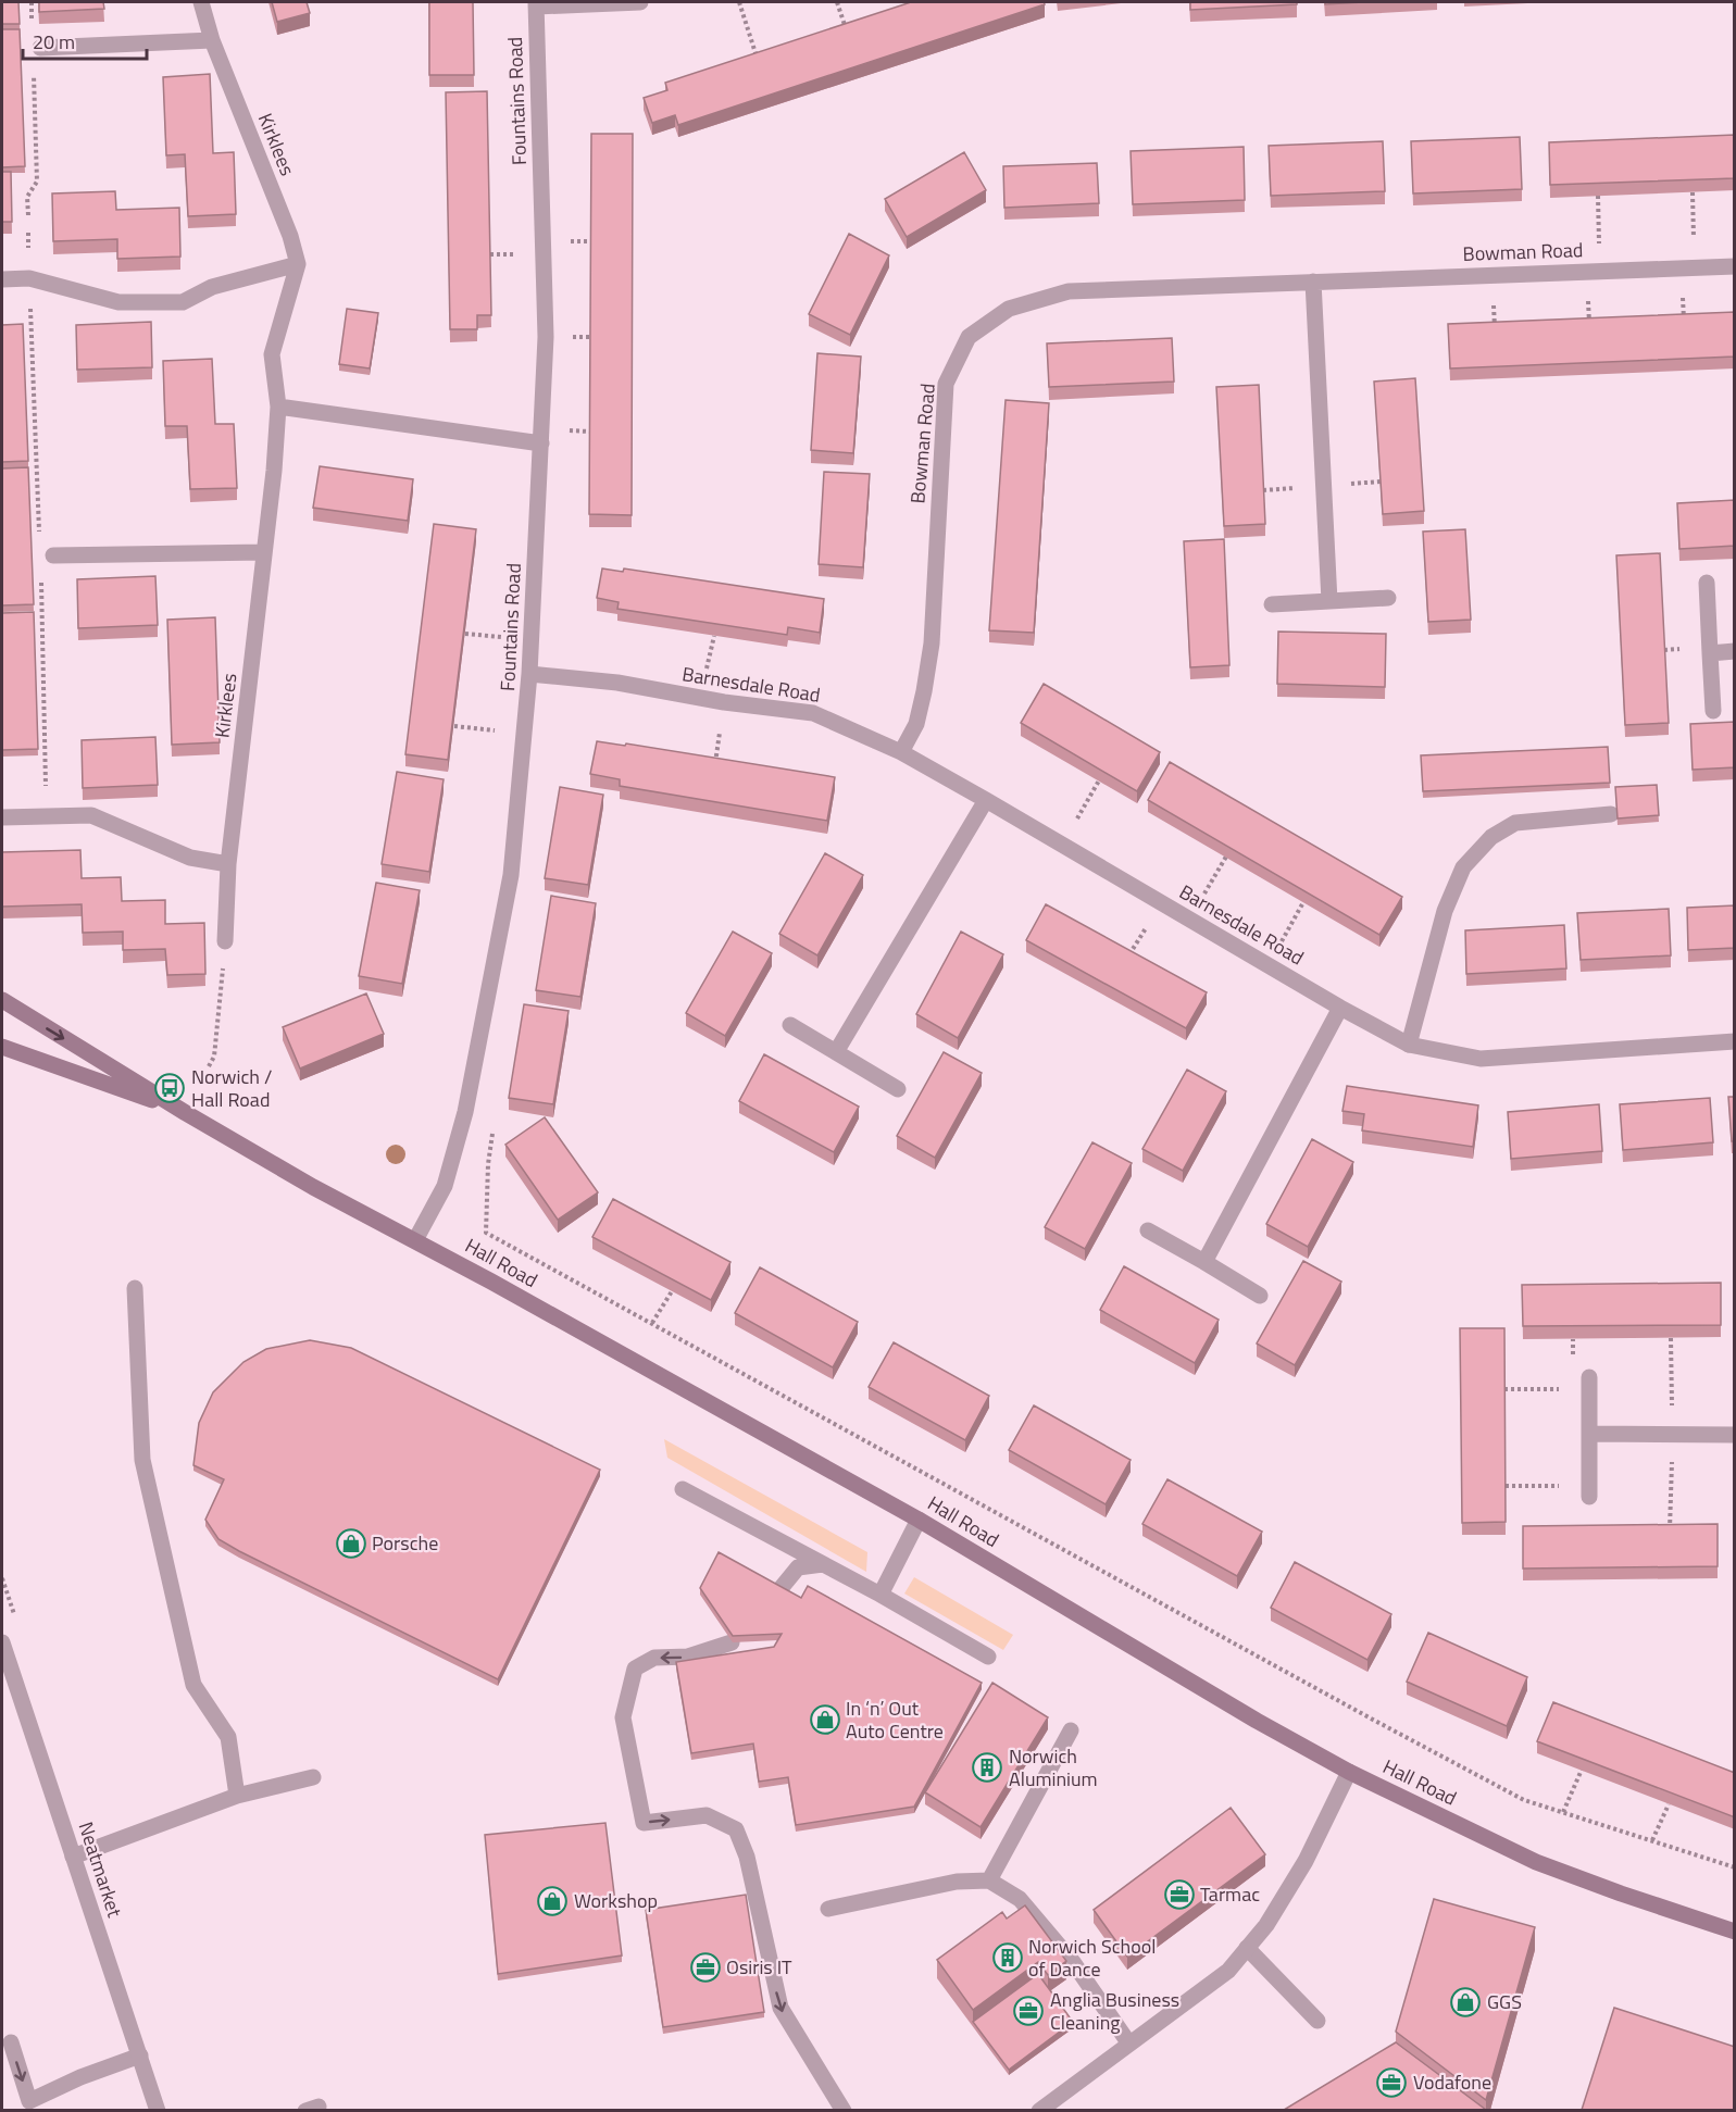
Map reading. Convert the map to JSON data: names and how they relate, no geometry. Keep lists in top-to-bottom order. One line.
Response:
{"streets":{"street":["Fountains Road","Kirklees","Bowman Road","Barnesdale Road","Hall Road","Neatmarket"]},"crossings":[["Fountains Road","Barnesdale Road"],["Fountains Road","Hall Road"],["Bowman Road","Barnesdale Road"]],"places":{"bus stop":["Norwich / Hall Road"],"shop":["Porsche","In ‘n’ Out Auto Centre","Workshop","GGS"],"building":["Norwich Aluminium","Norwich School of Dance"],"office":["Tarmac","Osiris IT","Anglia Business Cleaning","Vodafone"]},"scale_bar":"20 m"}
